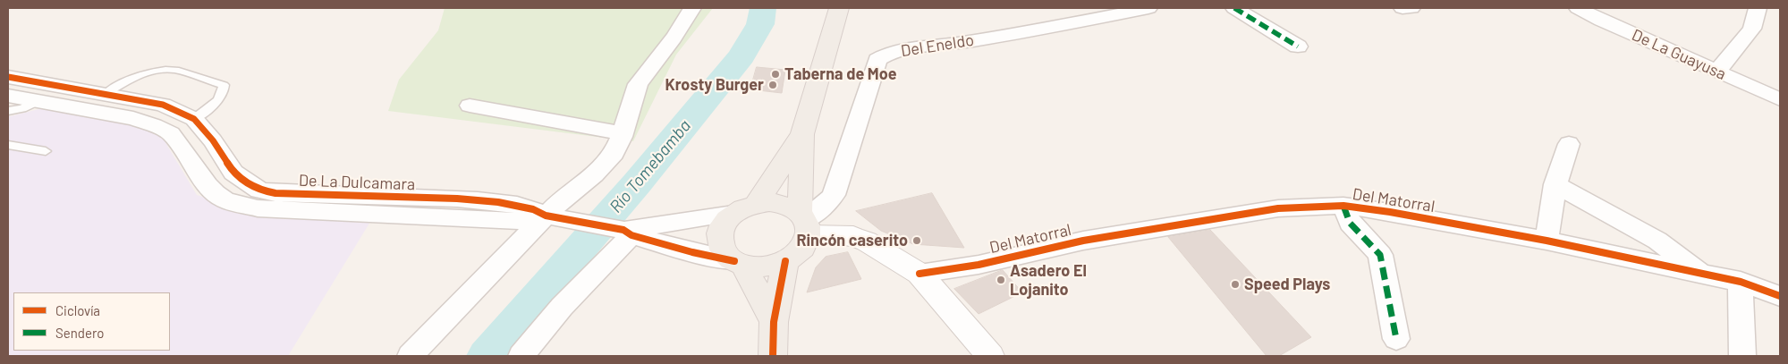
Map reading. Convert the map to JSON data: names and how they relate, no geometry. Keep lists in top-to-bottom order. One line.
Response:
{"streets":{"street":["Del Eneldo","De La Guayusa","De La Dulcamara","Del Matorral"]},"crossings":[["Del Eneldo","De La Dulcamara"]],"water":["Río Tomebamba"],"places":["Taberna de Moe","Krosty Burger","Rincón caserito","Asadero El Lojanito","Speed Plays"],"legend":["Ciclovía","Sendero"]}
